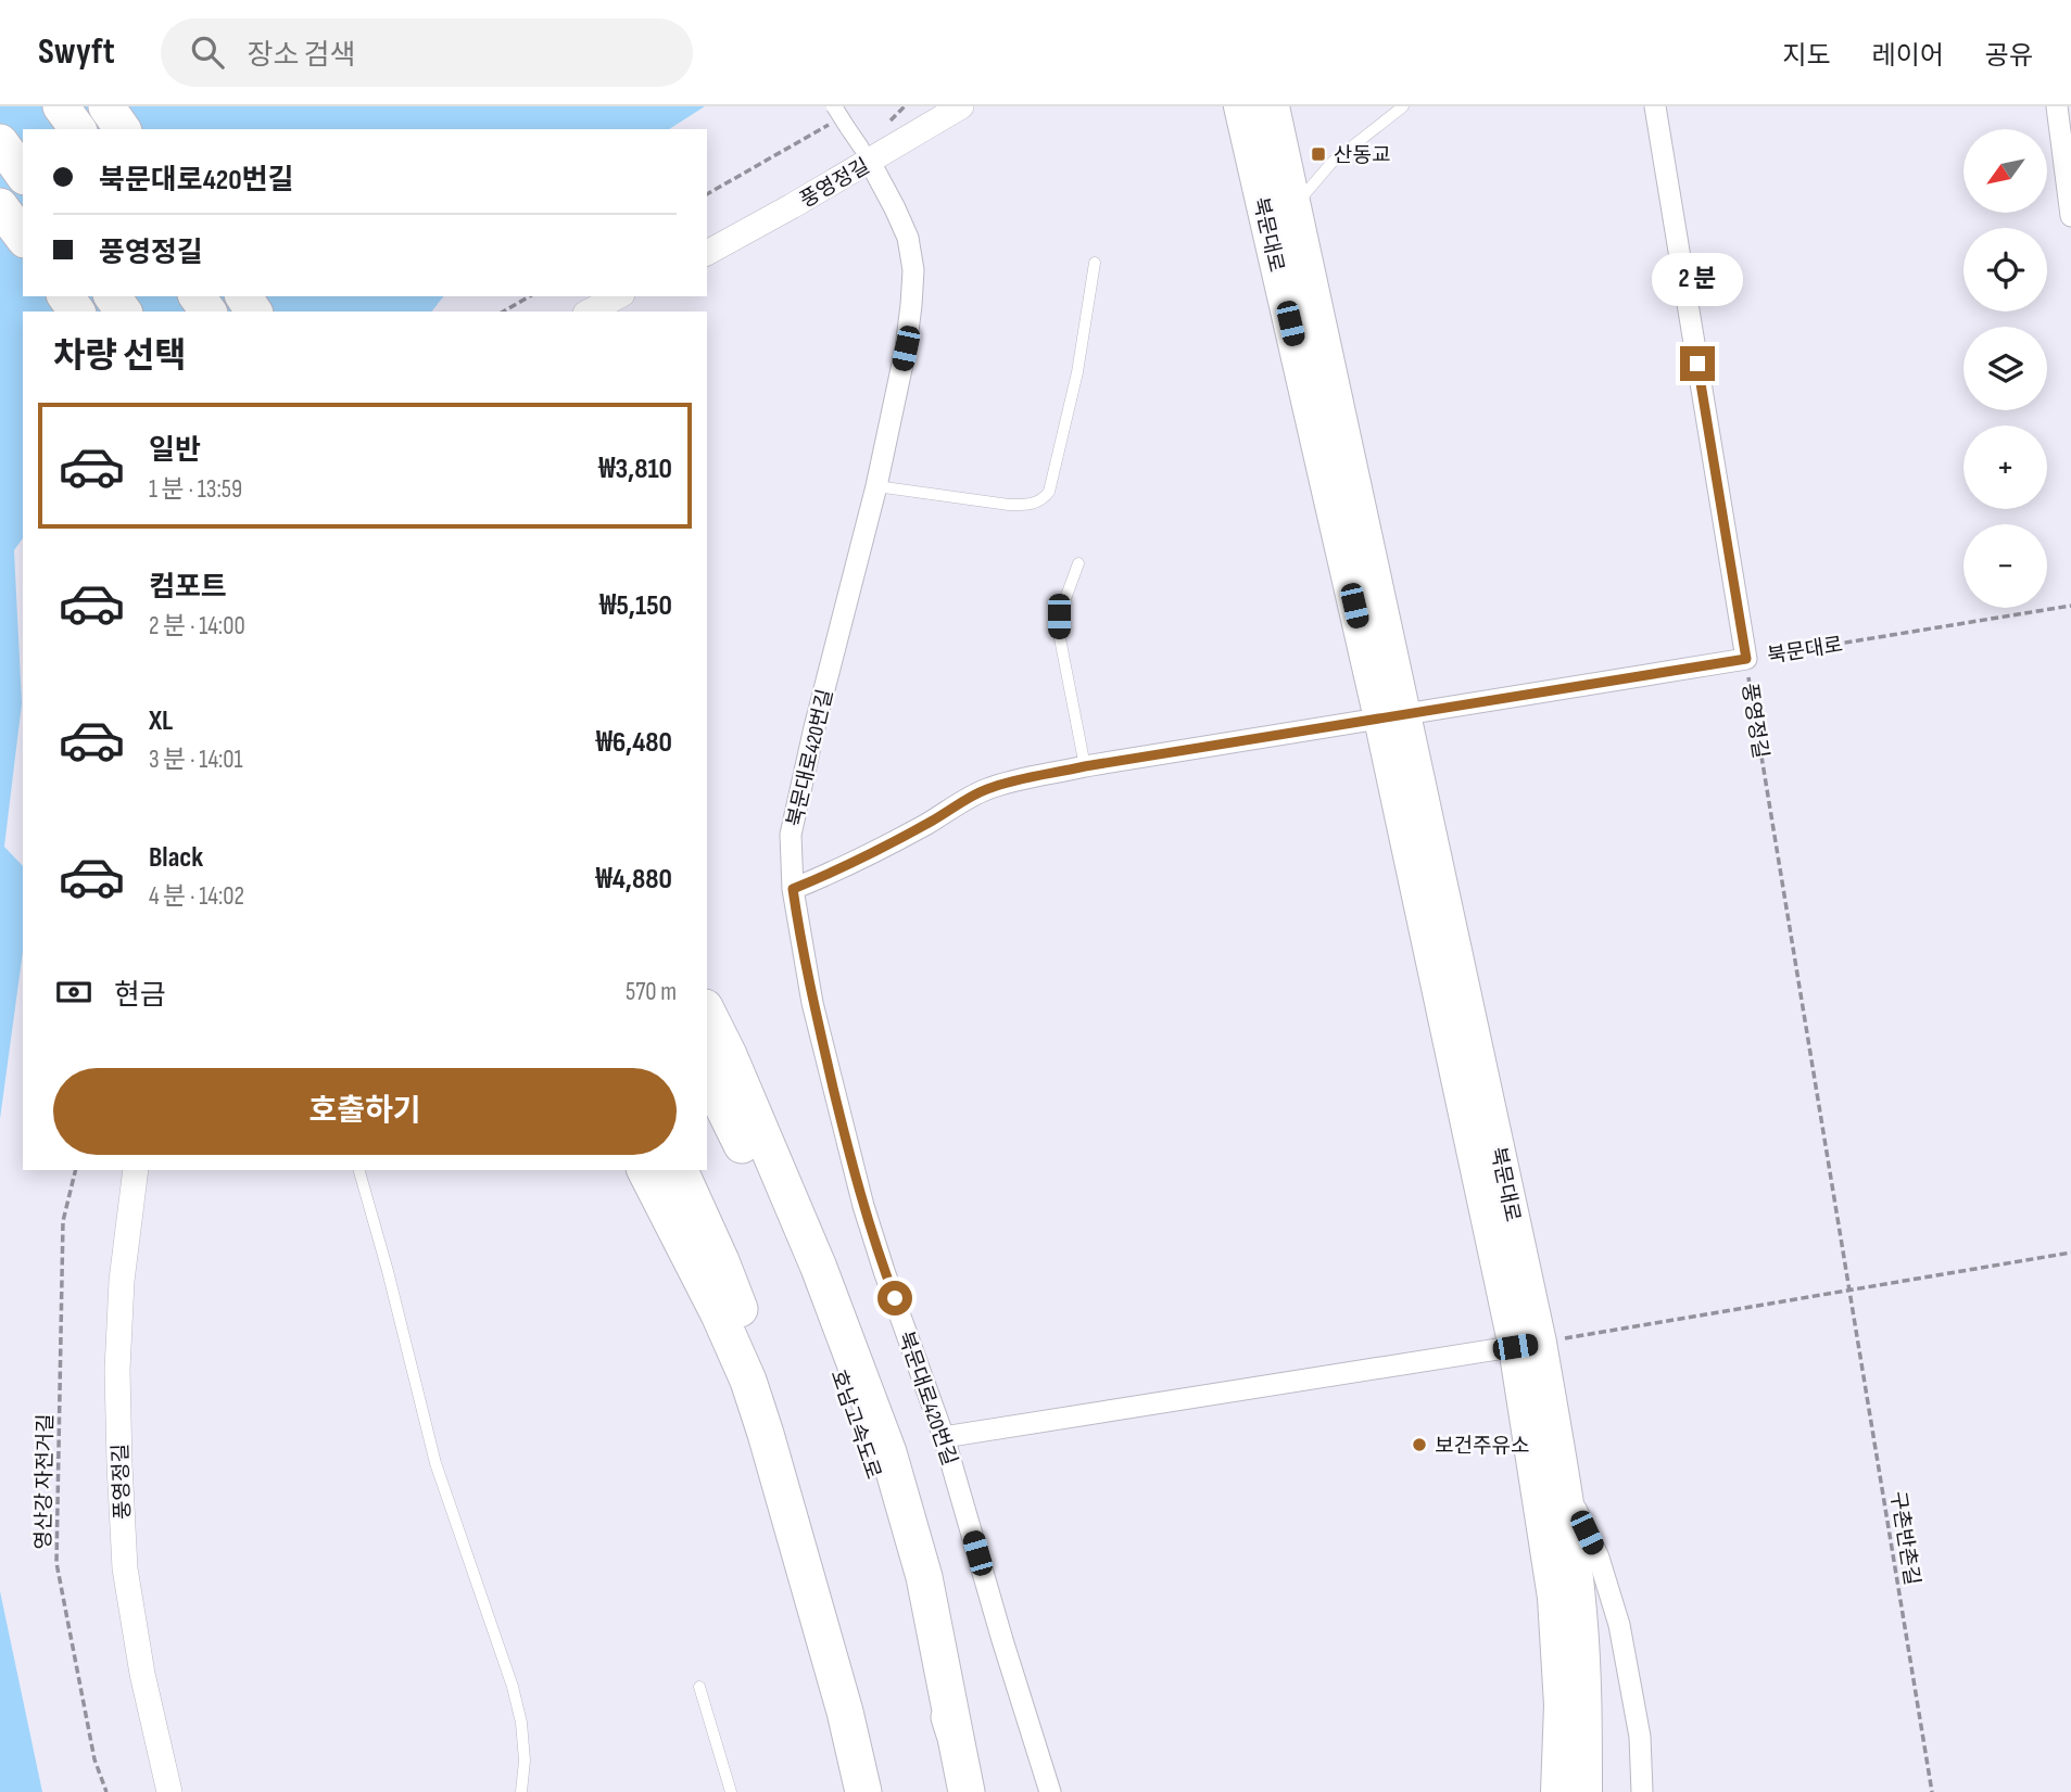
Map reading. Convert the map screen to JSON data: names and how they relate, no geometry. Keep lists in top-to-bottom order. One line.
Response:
{"streets":{"highway":["호남고속도로"],"main road":["북문대로"],"street":["풍영정길","북문대로420번길"],"path":["영산강 자전거길","구촌반촌길"]},"crossings":[["풍영정길","북문대로"],["풍영정길","북문대로420번길"],["풍영정길","구촌반촌길"],["북문대로","북문대로420번길"]],"places":{"transit":["산동교"],"other":["보건주유소"]},"north":"bottom left","page":{"header":"Swyft","search":"장소 검색","nav":["지도","레이어","공유"],"map_buttons":["+","−"],"banner":["북문대로420번길","풍영정길"],"bubble":"2 분","heading":"차량 선택","list":[{"name":"일반","note":"1 분 · 13:59","value":"₩3,810"},{"name":"컴포트","note":"2 분 · 14:00","value":"₩5,150"},{"name":"XL","note":"3 분 · 14:01","value":"₩6,480"},{"name":"Black","note":"4 분 · 14:02","value":"₩4,880"}],"pay":["현금","570 m"],"buttons":"호출하기"}}
